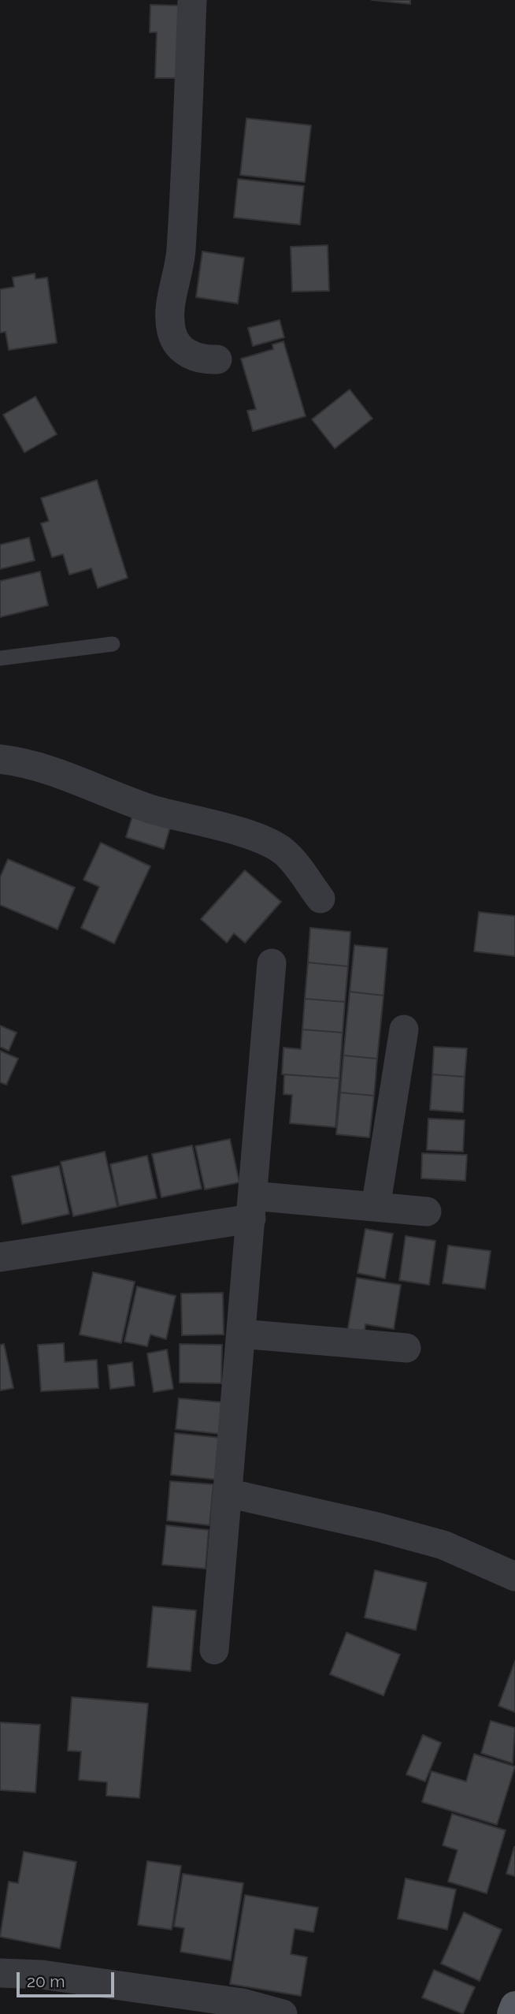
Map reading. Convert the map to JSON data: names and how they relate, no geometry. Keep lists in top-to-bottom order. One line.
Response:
{"scale_bar":"20 m"}
